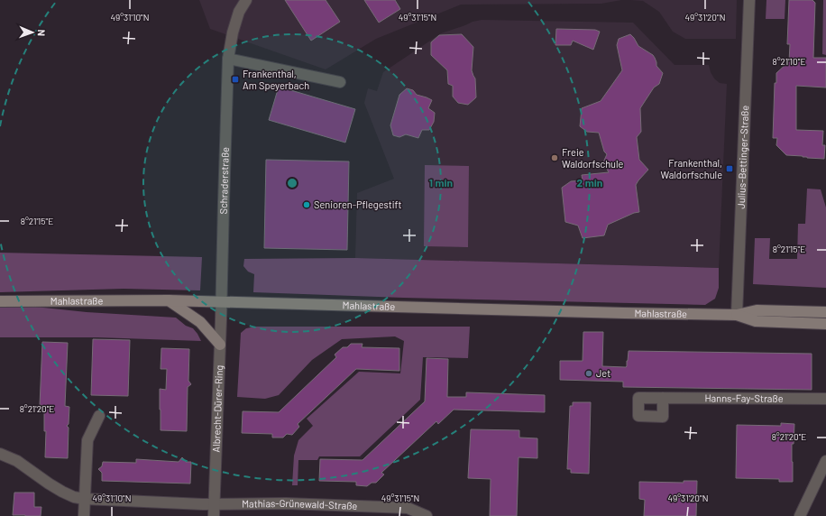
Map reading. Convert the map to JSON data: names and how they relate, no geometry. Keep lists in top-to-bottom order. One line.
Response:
{"streets":{"street":["Julius-Bettinger-Straße","Schraderstraße","Mahlastraße","Hanns-Fay-Straße","Albrecht-Dürer-Ring","Mathias-Grünewald-Straße"]},"crossings":[["Julius-Bettinger-Straße","Mahlastraße"],["Schraderstraße","Mahlastraße"],["Schraderstraße","Albrecht-Dürer-Ring"],["Mahlastraße","Albrecht-Dürer-Ring"],["Albrecht-Dürer-Ring","Mathias-Grünewald-Straße"]],"places":{"transit":["Frankenthal, Am Speyerbach","Frankenthal, Waldorfschule"],"other":["Freie Waldorfschule","Senioren-Pflegestift","Jet"]},"north":"right","coordinates":["49°31'10\"N","49°31'15\"N","49°31'20\"N","8°21'10\"E","8°21'15\"E","8°21'20\"E"],"rings":["1 min","2 min"]}
